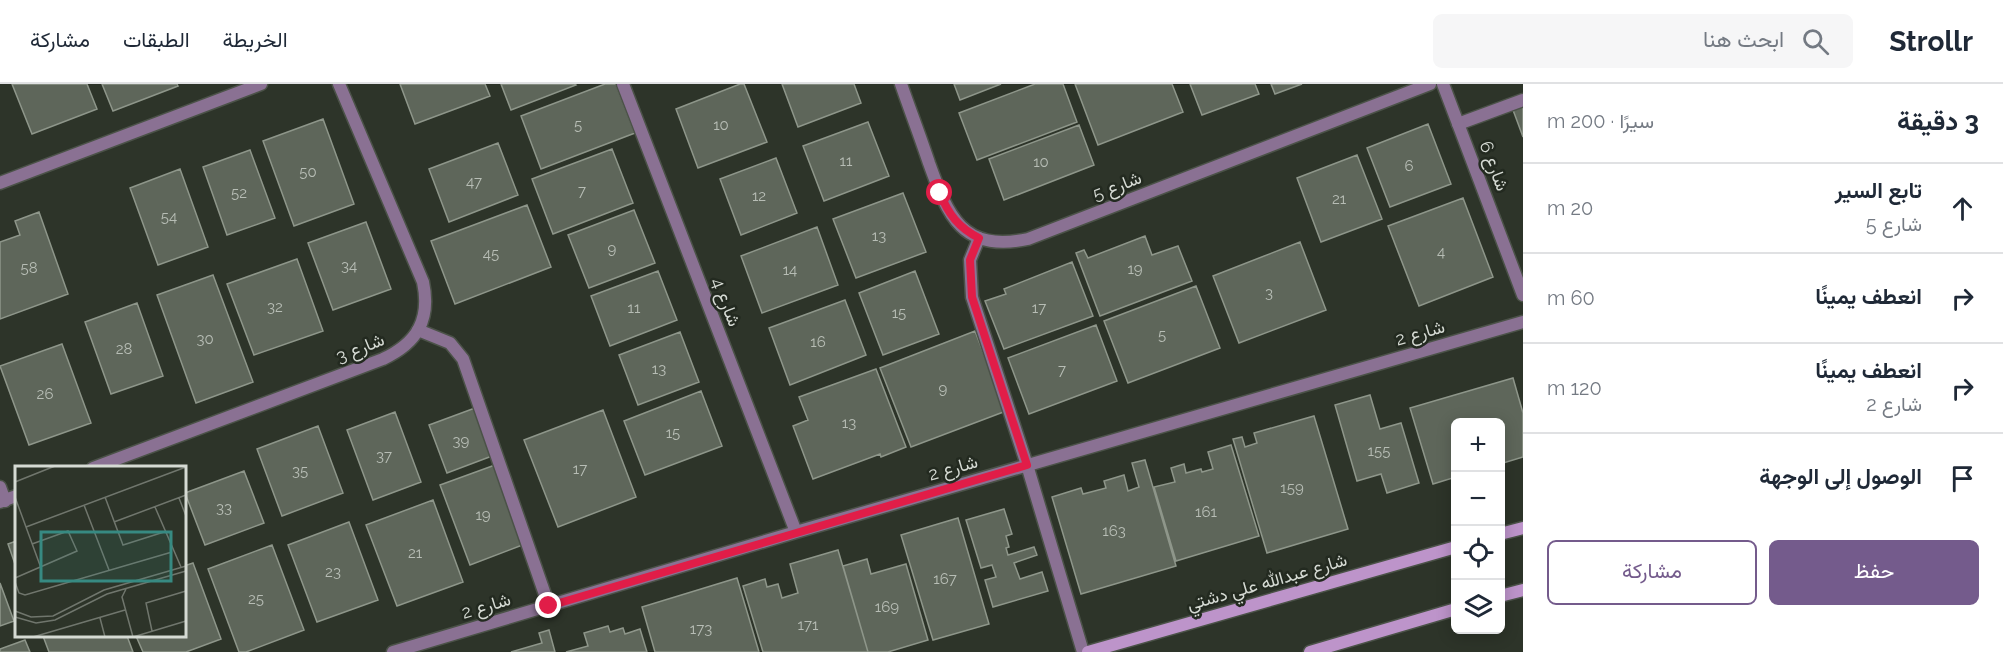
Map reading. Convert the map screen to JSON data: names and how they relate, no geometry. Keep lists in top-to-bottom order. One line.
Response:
{"streets":{"main road":["شارع عبدالله علي دشتي"],"street":["شارع 6","شارع 5","شارع 4","شارع 2","شارع 3"]},"crossings":[["شارع 4","شارع 2"]],"house_numbers":["5","10","11","10","6","50","47","7","52","12","21","54","13","9","4","45","34","58","19","14","3","32","11","17","15","5","30","16","28","13","7","9","26","13","15","39","155","37","17","35","159","33","161","19","163","21","23","167","25","169","171","173"],"page":{"header":"Strollr","search":"ابحث هنا","nav":["الخريطة","الطبقات","مشاركة"],"heading":["3 دقيقة","سيرًا · 200 m"],"list":[["تابع السير","شارع 5","20 m"],["انعطف يمينًا","60 m"],["انعطف يمينًا","شارع 2","120 m"],"الوصول إلى الوجهة"],"map_buttons":["+","−"],"buttons":["حفظ","مشاركة"]}}
